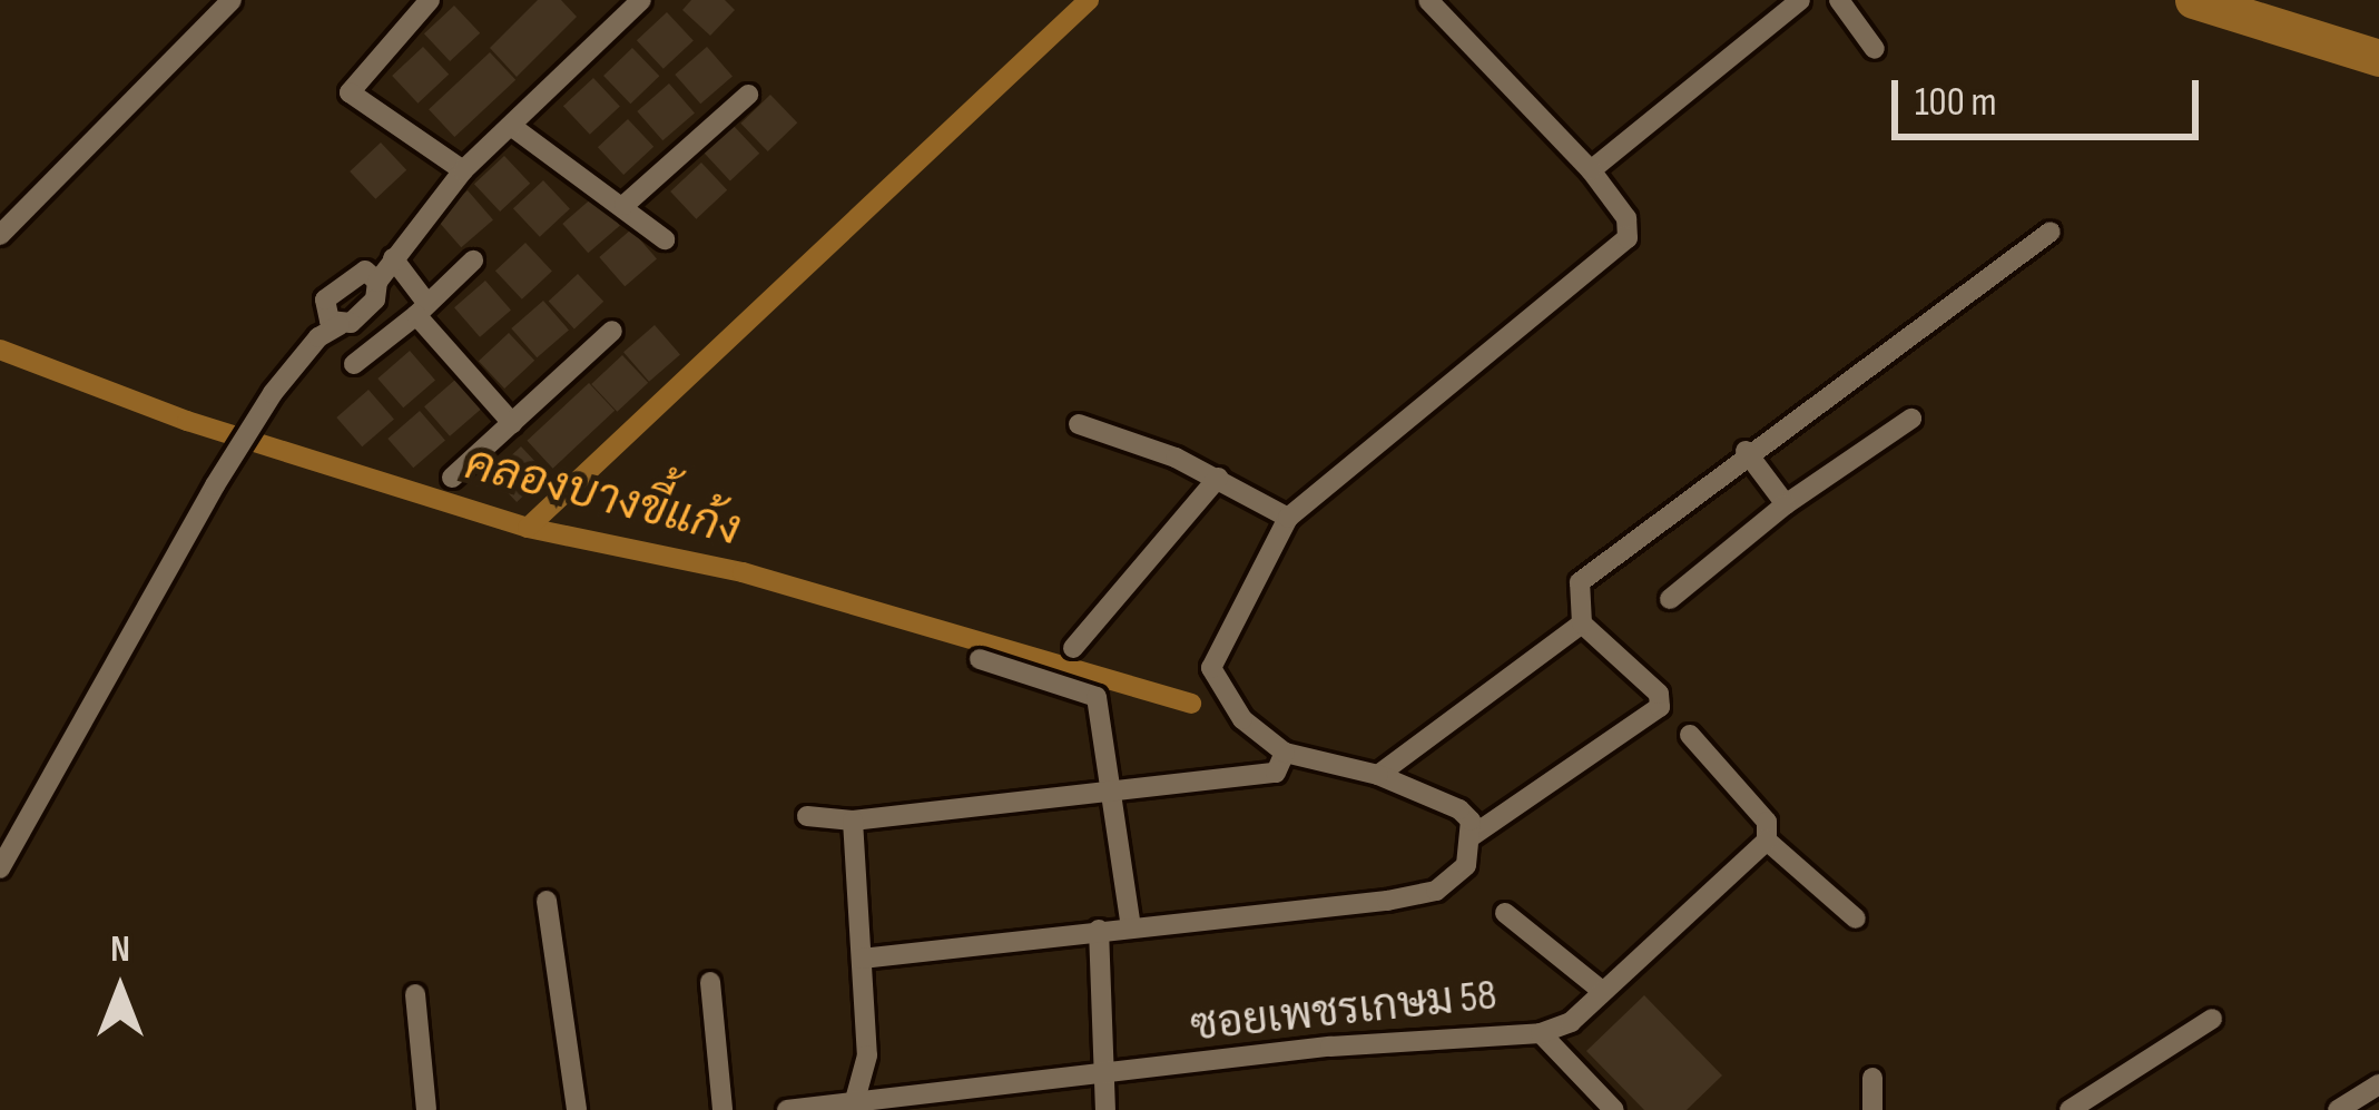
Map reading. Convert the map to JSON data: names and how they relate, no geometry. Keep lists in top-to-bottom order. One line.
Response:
{"streets":{"street":["ซอยเพชรเกษม 58"]},"water":["คลองบางขี้แก้ง"],"scale_bar":"100 m","north":"top"}
